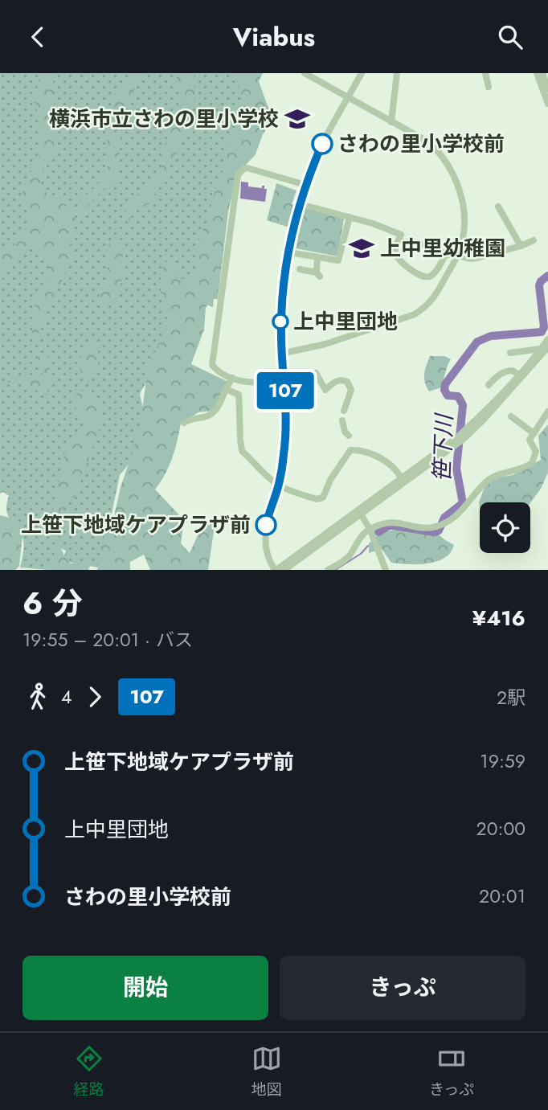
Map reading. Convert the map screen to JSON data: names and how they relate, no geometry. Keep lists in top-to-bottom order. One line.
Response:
{"water":["笹下川"],"places":{"school or university":["横浜市立さわの里小学校","上中里幼稚園"],"other":["さわの里小学校前","上中里団地","上笹下地域ケアプラザ前"]},"lines":["bus line 107"],"page":{"header":"Viabus","on_map":"107","heading":["6 分","19:55 – 20:01 · バス","¥416"],"legs":["4","107","2駅"],"list":[{"name":"上笹下地域ケアプラザ前","value":"19:59"},{"name":"上中里団地","value":"20:00"},{"name":"さわの里小学校前","value":"20:01"}],"buttons":["開始","きっぷ"],"tabs":["経路","地図","きっぷ"]}}
